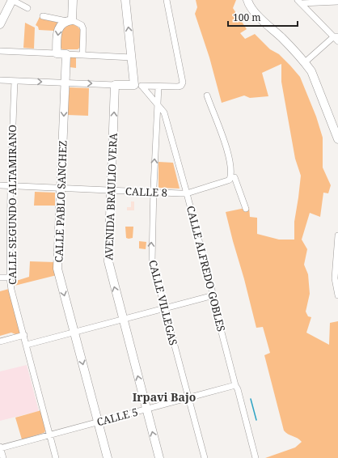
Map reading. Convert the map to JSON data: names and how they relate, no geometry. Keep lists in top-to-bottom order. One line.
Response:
{"streets":{"main road":["AVENIDA BRAULIO VERA","CALLE PABLO SANCHEZ"],"street":["CALLE 8","CALLE SEGUNDO ALTAMIRANO","CALLE ALFREDO GOBLES","CALLE VILLEGAS","CALLE 5"]},"crossings":[["CALLE 8","AVENIDA BRAULIO VERA"],["CALLE 8","CALLE PABLO SANCHEZ"],["CALLE 8","CALLE SEGUNDO ALTAMIRANO"],["CALLE 8","CALLE ALFREDO GOBLES"],["CALLE 8","CALLE VILLEGAS"],["AVENIDA BRAULIO VERA","CALLE 5"],["CALLE PABLO SANCHEZ","CALLE 5"],["CALLE SEGUNDO ALTAMIRANO","CALLE 5"],["CALLE ALFREDO GOBLES","CALLE VILLEGAS"],["CALLE ALFREDO GOBLES","CALLE 5"],["CALLE VILLEGAS","CALLE 5"]],"one_way":["AVENIDA BRAULIO VERA","CALLE PABLO SANCHEZ","CALLE VILLEGAS"],"districts":["Irpavi Bajo"],"scale_bar":"100 m"}
